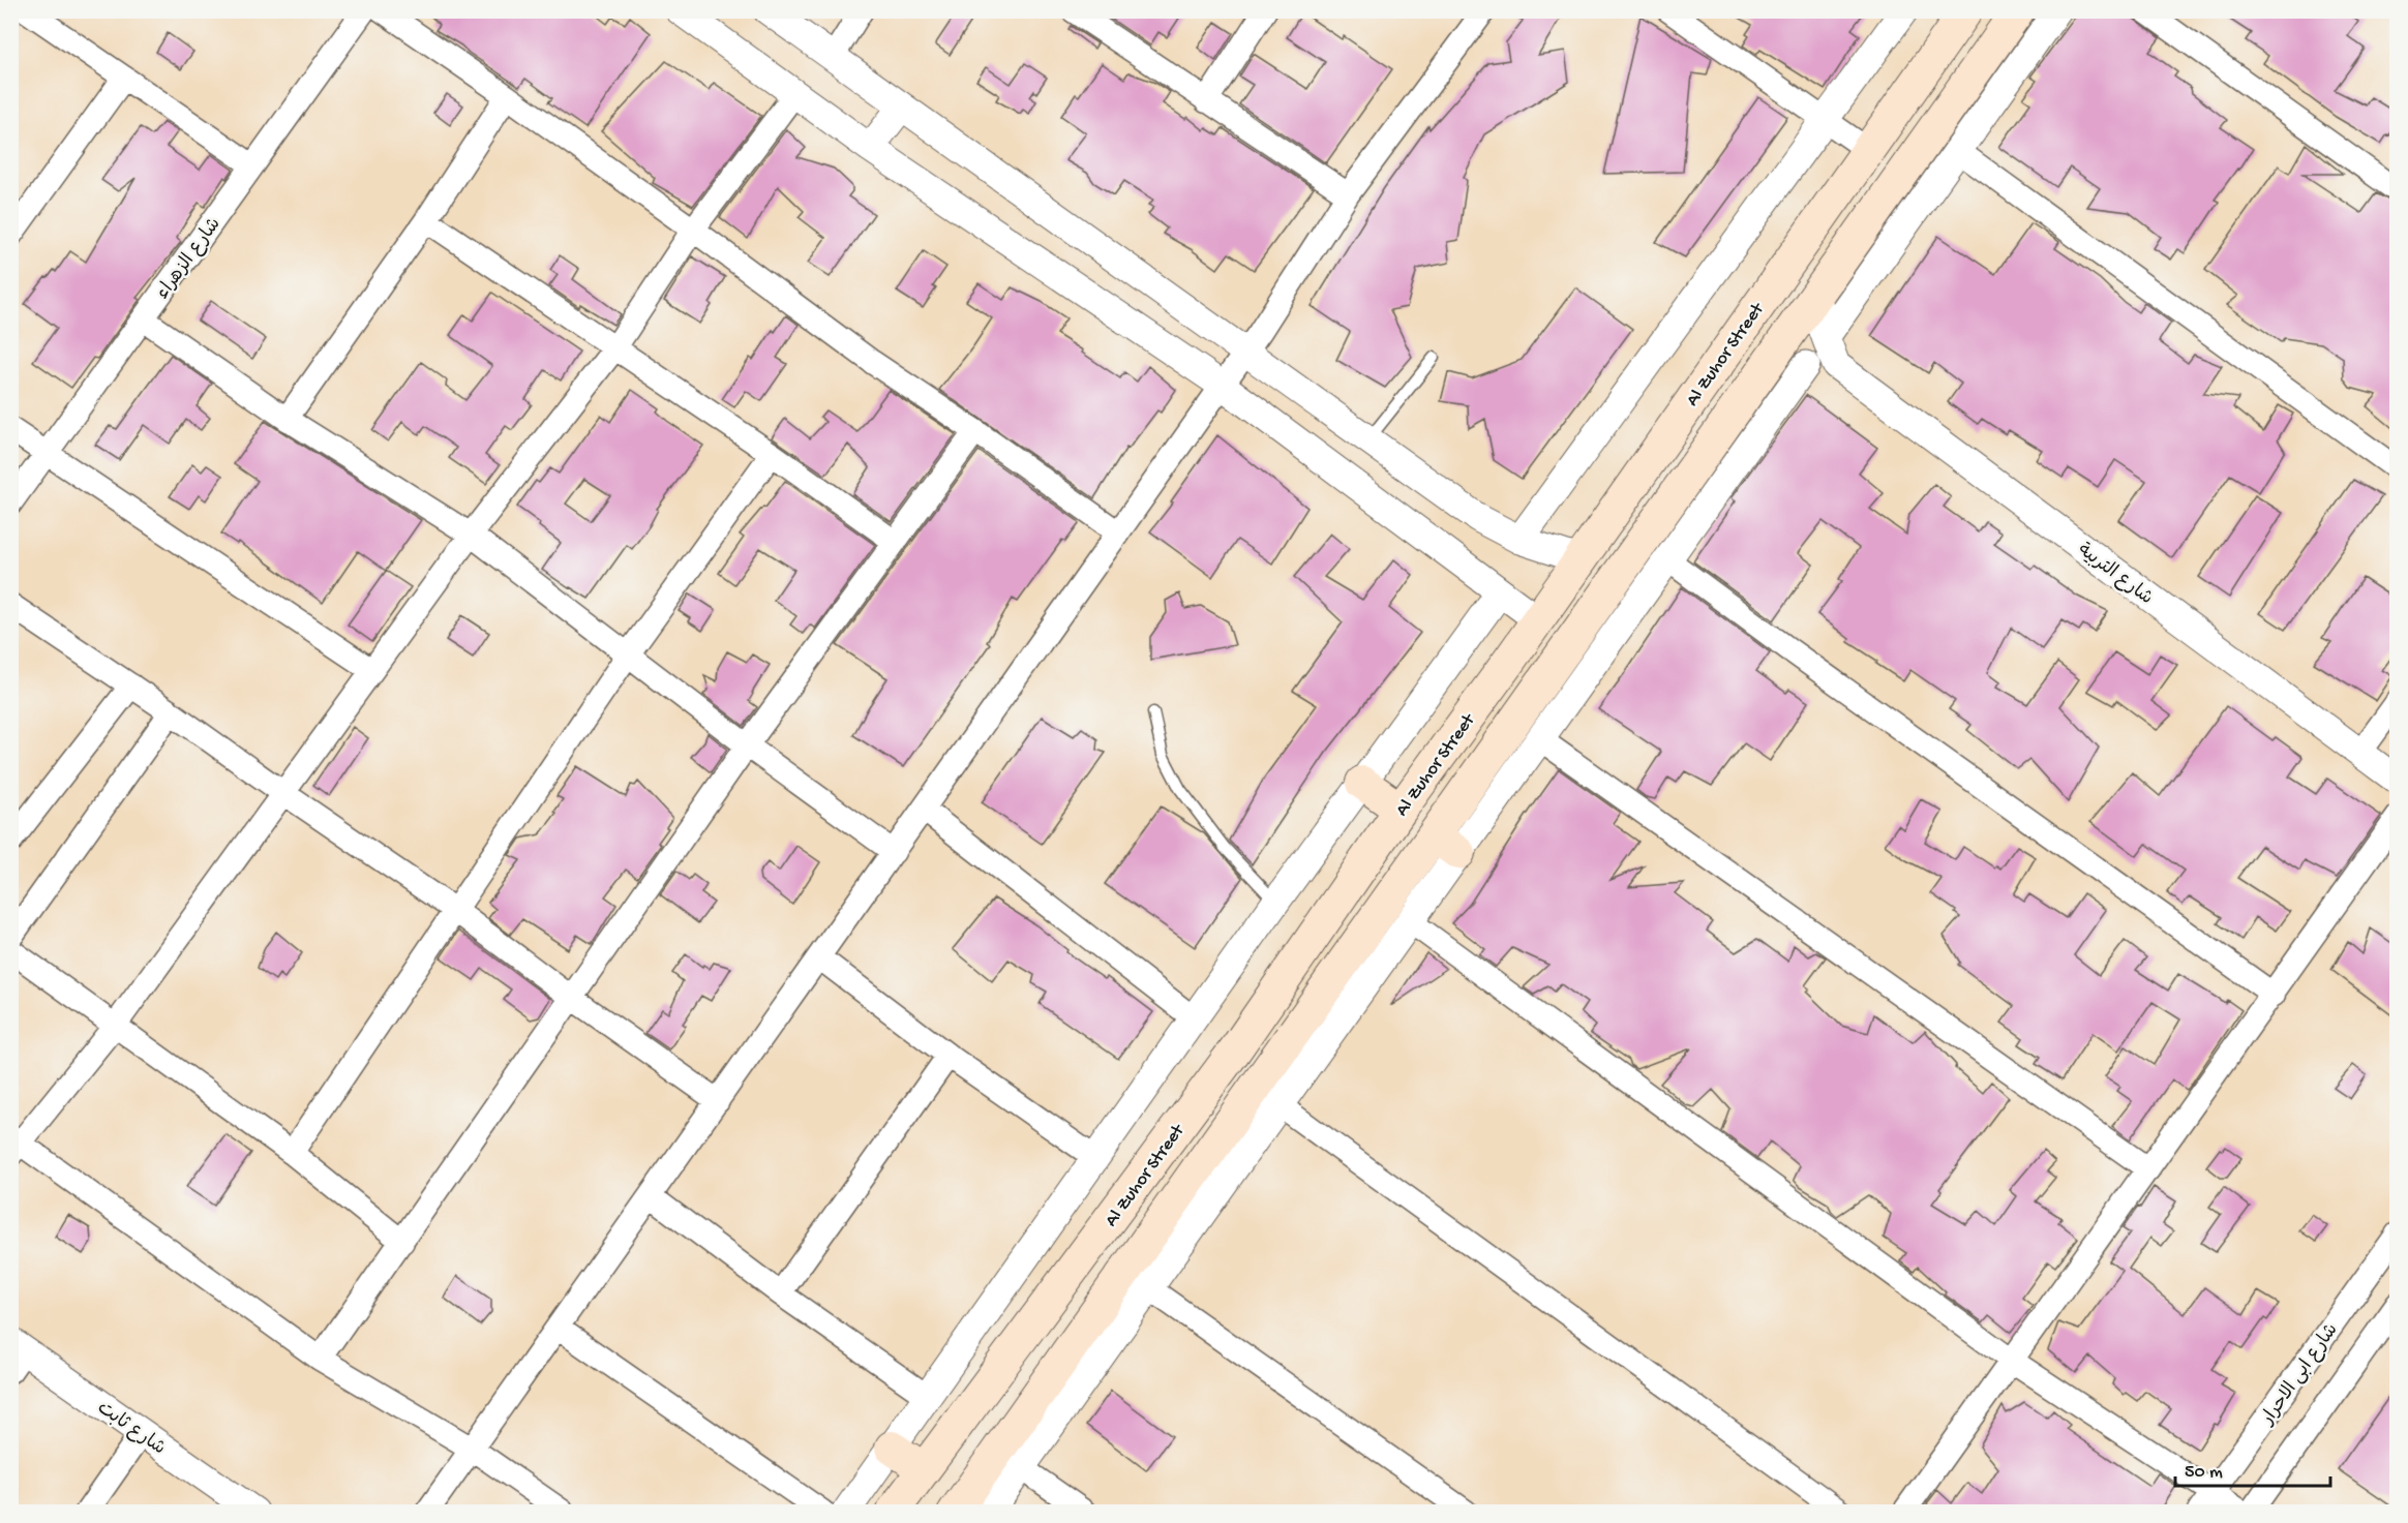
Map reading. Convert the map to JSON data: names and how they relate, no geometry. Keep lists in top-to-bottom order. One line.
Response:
{"streets":{"main road":["Al Zuhor Street"],"street":["شارع الزهراء","شارع التربية","شارع ابی الاحرار","شارع ثابت"]},"scale_bar":"50 m"}
